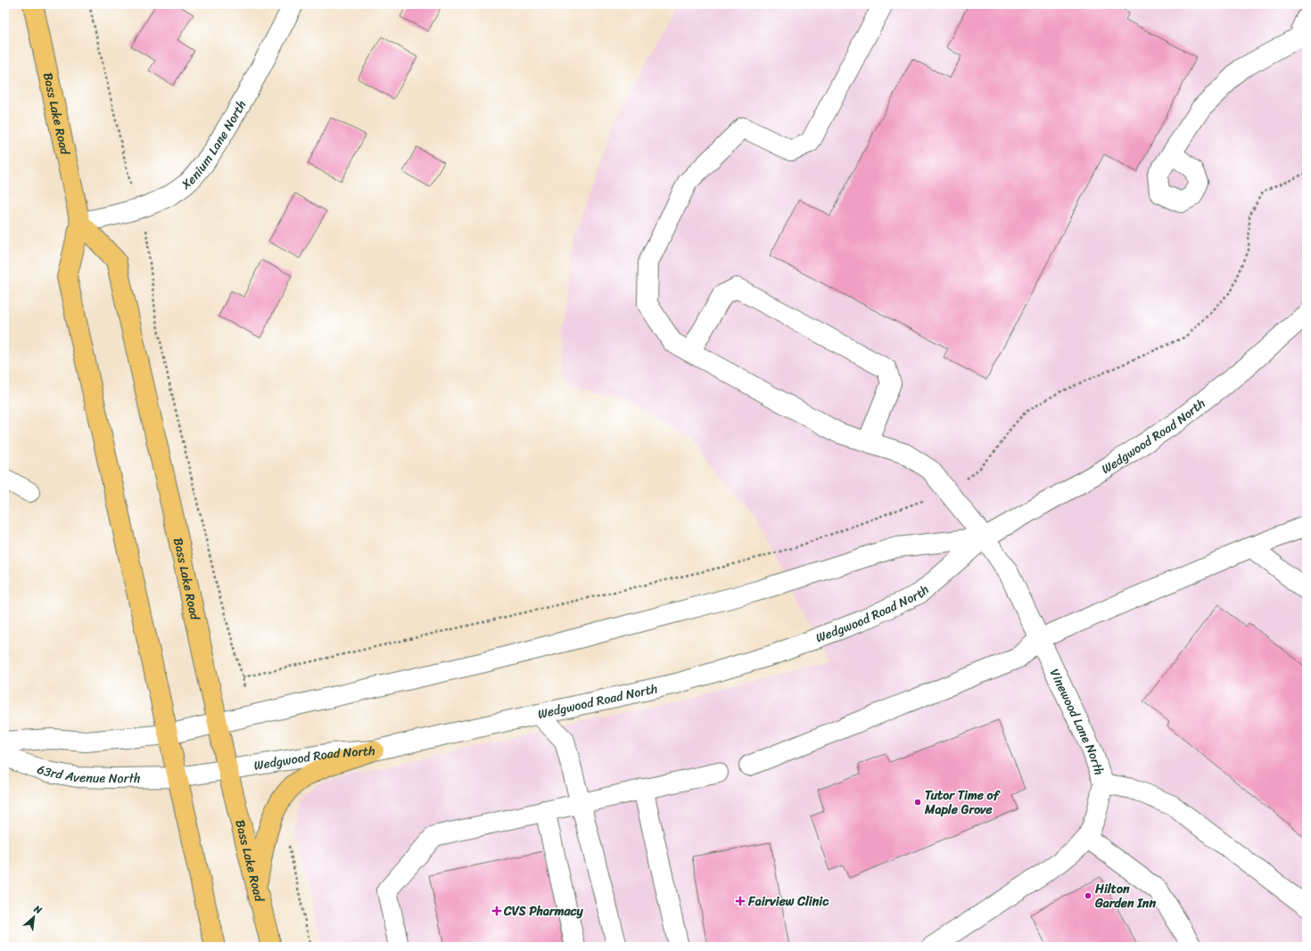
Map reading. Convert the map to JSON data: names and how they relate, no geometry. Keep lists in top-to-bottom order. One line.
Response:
{"streets":{"main road":["Bass Lake Road"],"street":["Xenium Lane North","Wedgwood Road North","Vinewood Lane North","63rd Avenue North"]},"crossings":[["Bass Lake Road","Xenium Lane North"],["Bass Lake Road","Wedgwood Road North"],["Bass Lake Road","63rd Avenue North"],["Wedgwood Road North","Vinewood Lane North"],["Wedgwood Road North","63rd Avenue North"]],"places":{"other":["Tutor Time of Maple Grove","Hilton Garden Inn"],"health":["Fairview Clinic","CVS Pharmacy"]},"north":"top right"}
